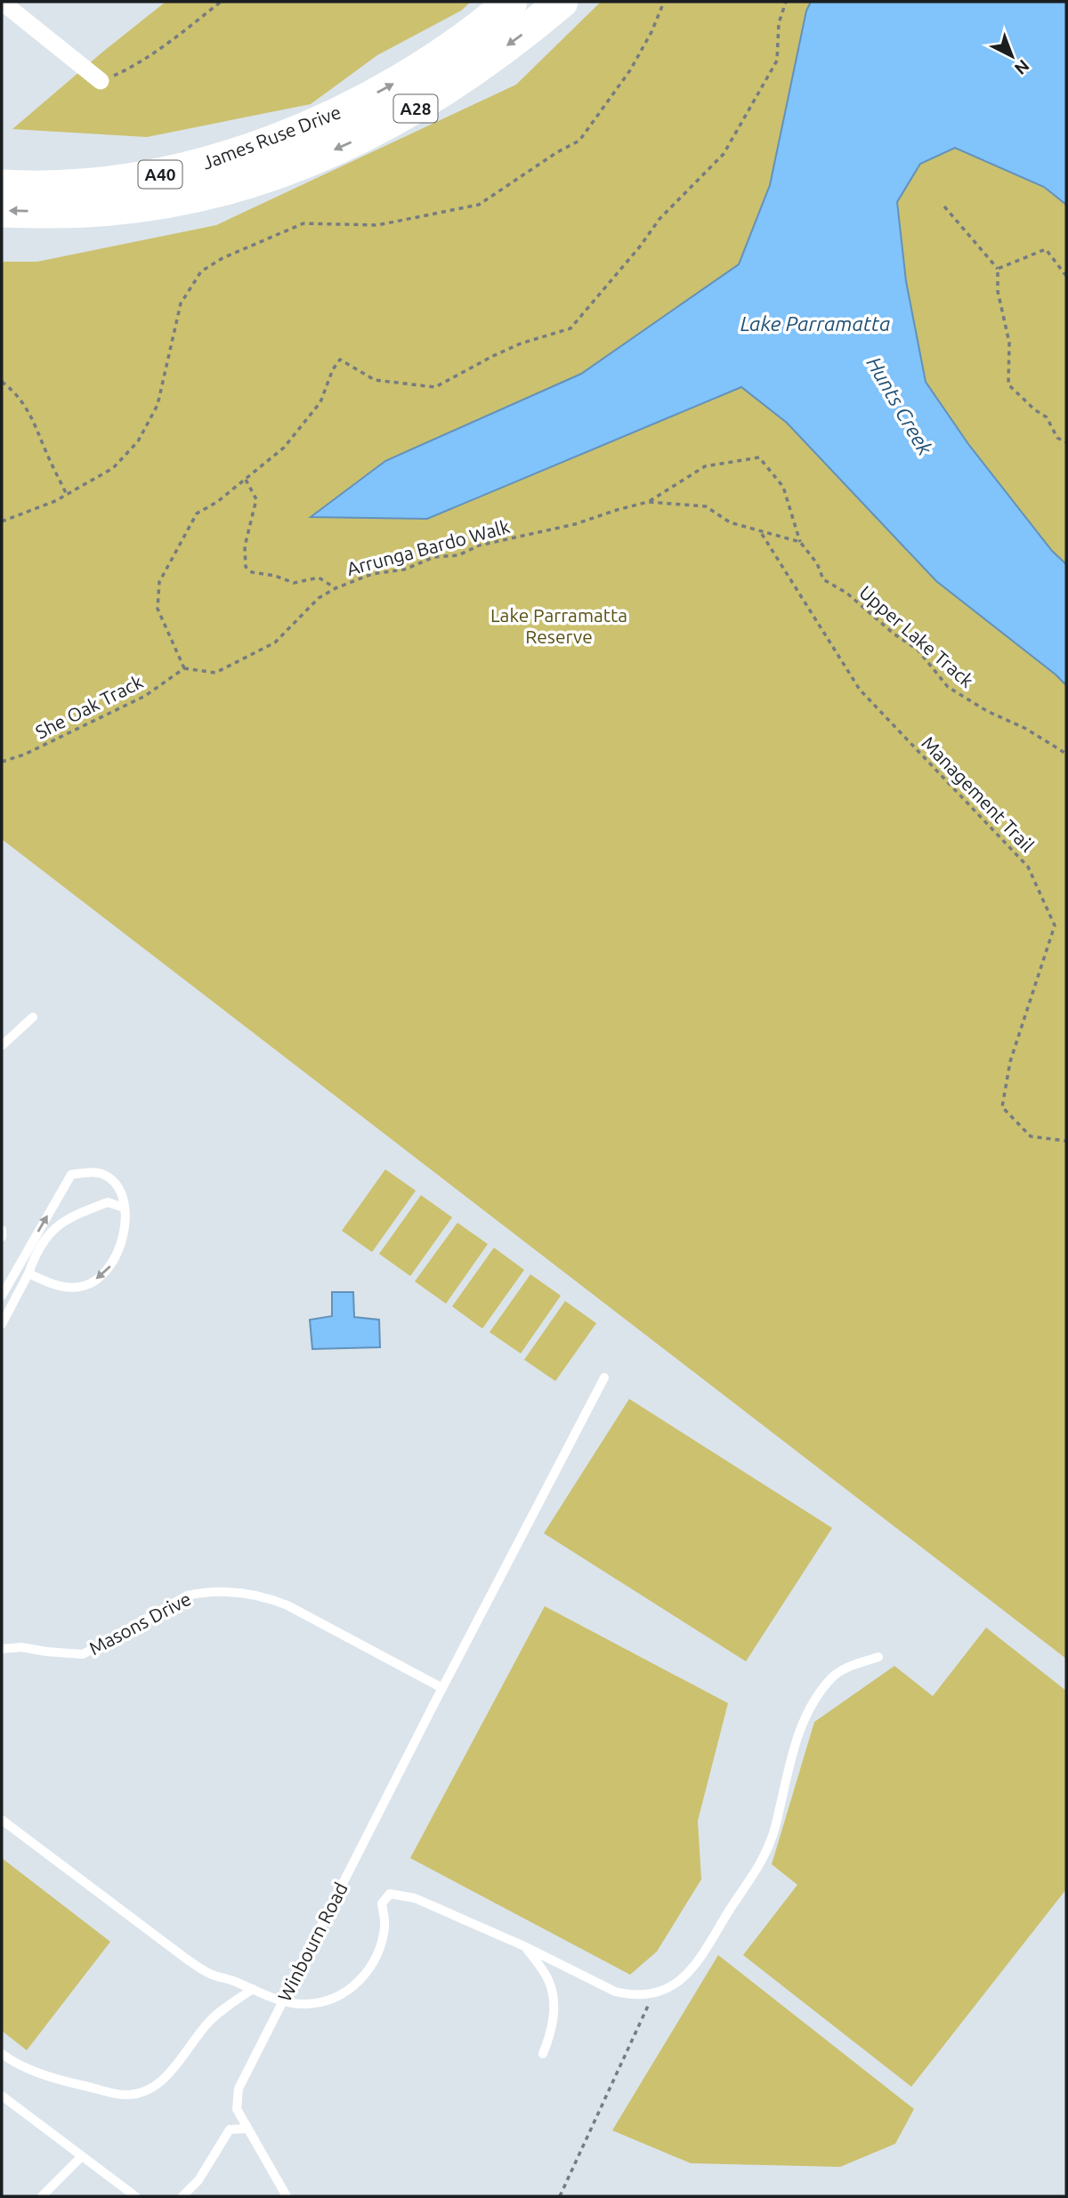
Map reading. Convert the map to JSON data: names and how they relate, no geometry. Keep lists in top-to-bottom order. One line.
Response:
{"streets":{"highway":["A28","James Ruse Drive","A40"],"lane":["Masons Drive","Winbourn Road"],"path":["Arrunga Bardo Walk","Upper Lake Track","She Oak Track","Management Trail"]},"crossings":[["A28","James Ruse Drive"],["Arrunga Bardo Walk","Upper Lake Track"],["Arrunga Bardo Walk","She Oak Track"],["Arrunga Bardo Walk","Management Trail"],["Masons Drive","Winbourn Road"]],"water":["Lake Parramatta","Hunts Creek"],"parks":["Lake Parramatta Reserve"],"north":"bottom right"}
